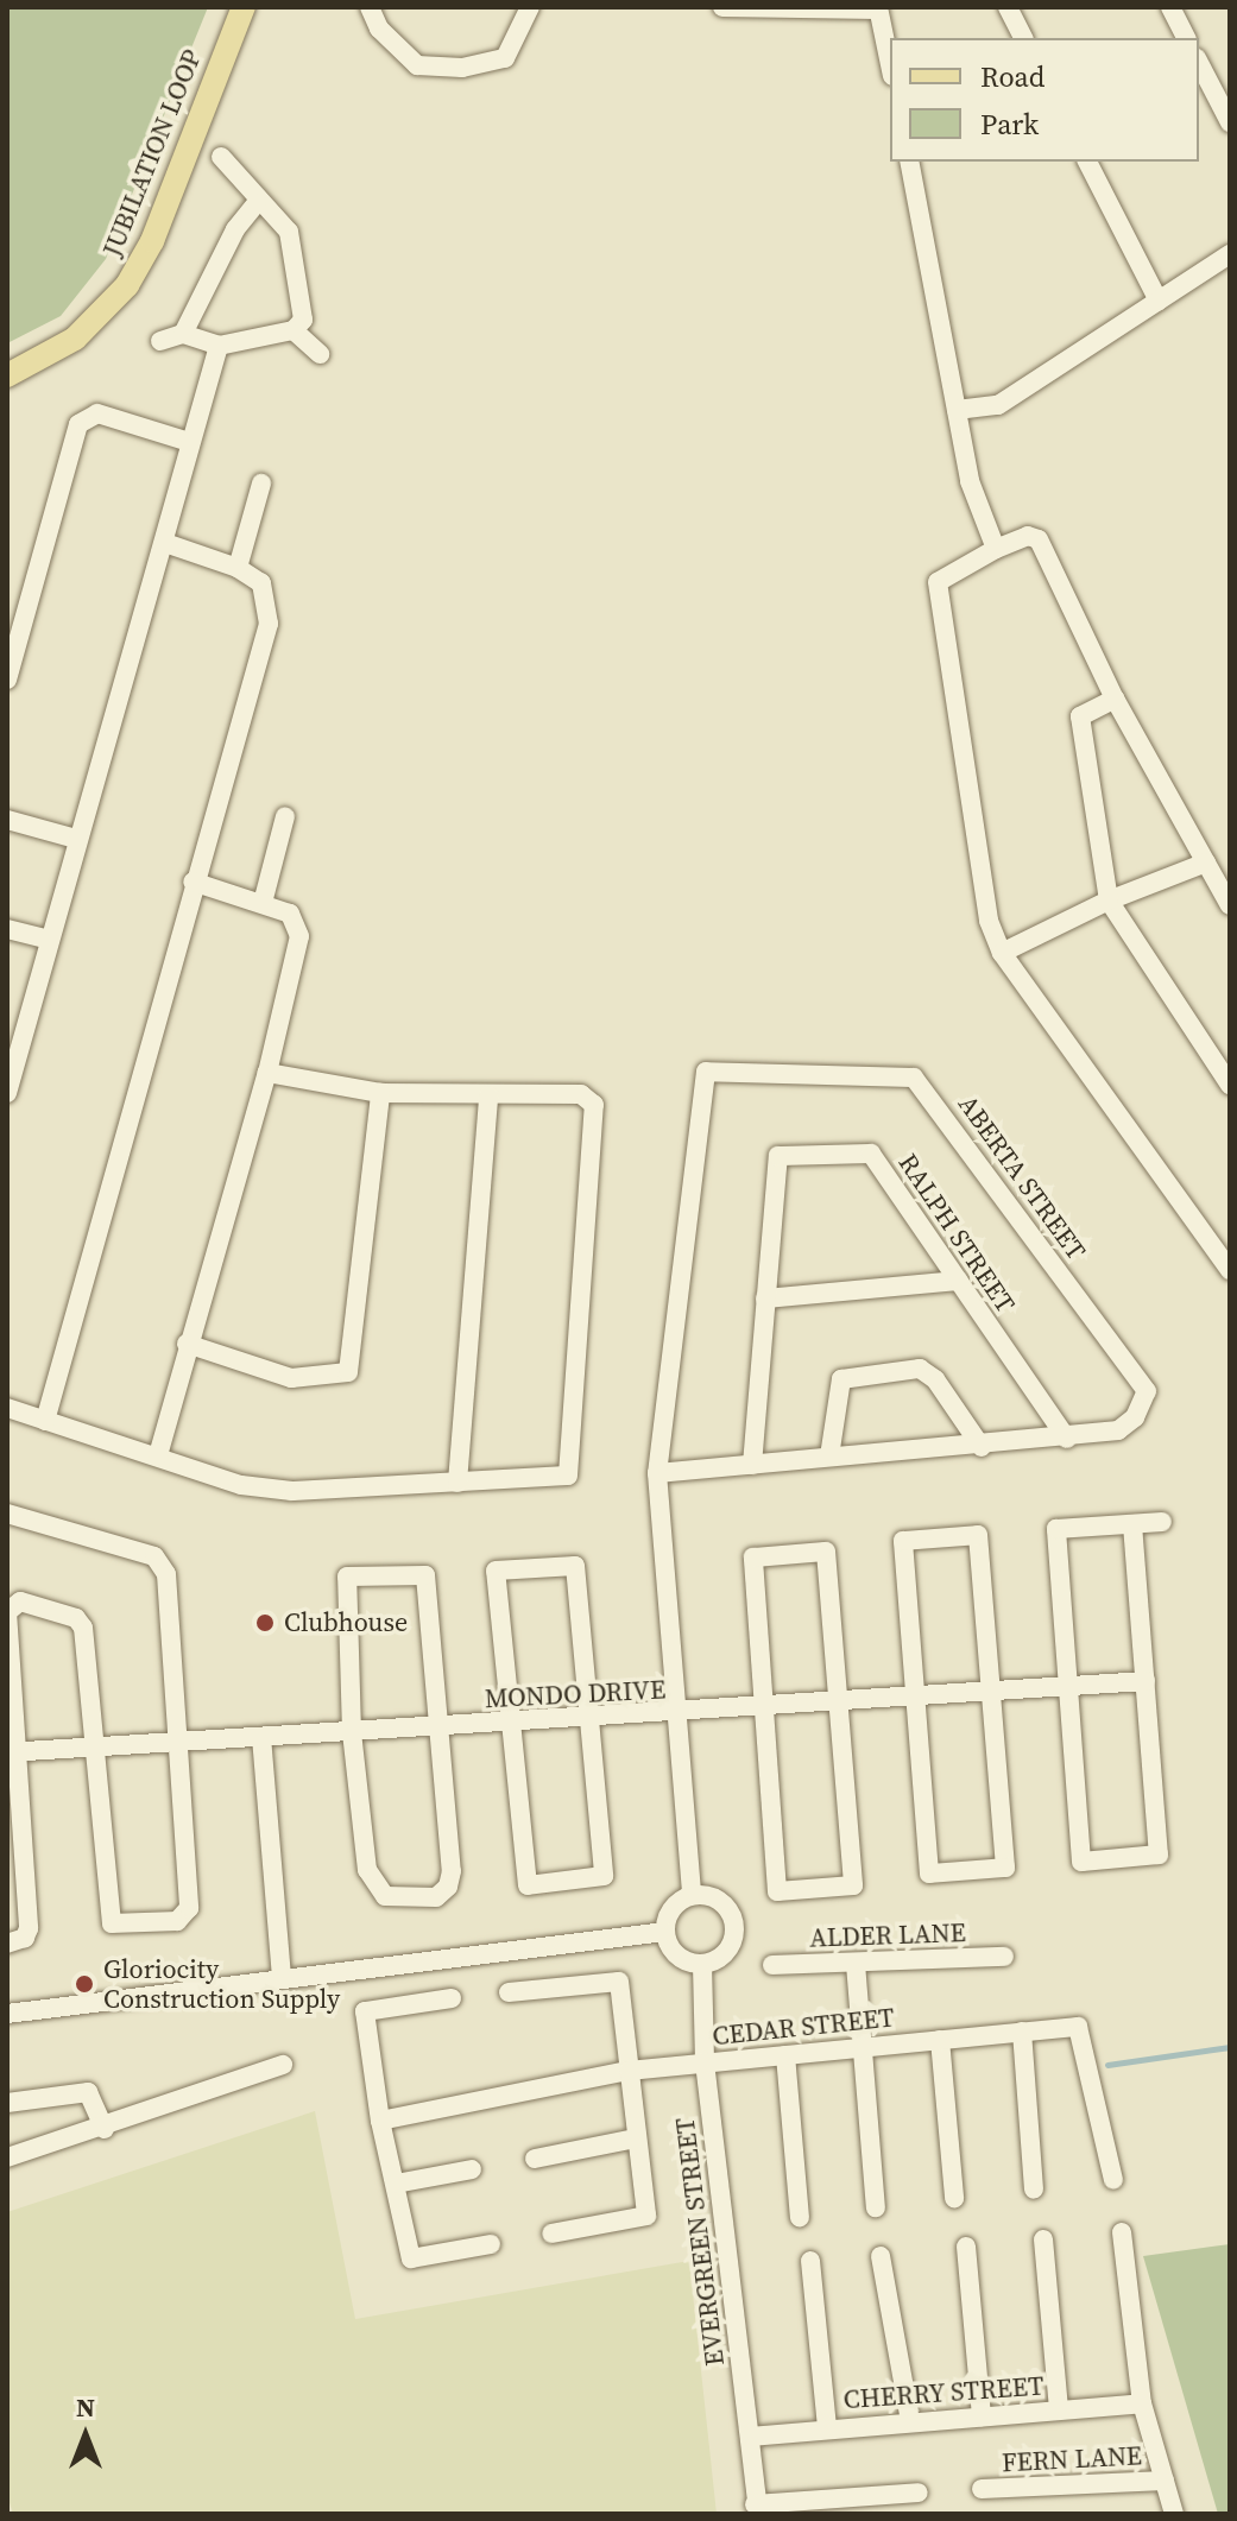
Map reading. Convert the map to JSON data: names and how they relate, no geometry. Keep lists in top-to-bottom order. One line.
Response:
{"streets":{"main road":["JUBILATION LOOP"],"street":["ABERTA STREET","RALPH STREET","MONDO DRIVE","ALDER LANE","CEDAR STREET","EVERGREEN STREET","CHERRY STREET","FERN LANE"]},"crossings":[["ABERTA STREET","RALPH STREET"],["ABERTA STREET","MONDO DRIVE"],["ABERTA STREET","EVERGREEN STREET"],["CEDAR STREET","EVERGREEN STREET"],["EVERGREEN STREET","CHERRY STREET"]],"places":["Clubhouse","Gloriocity Construction Supply"],"legend":["Road","Park"],"north":"top"}
